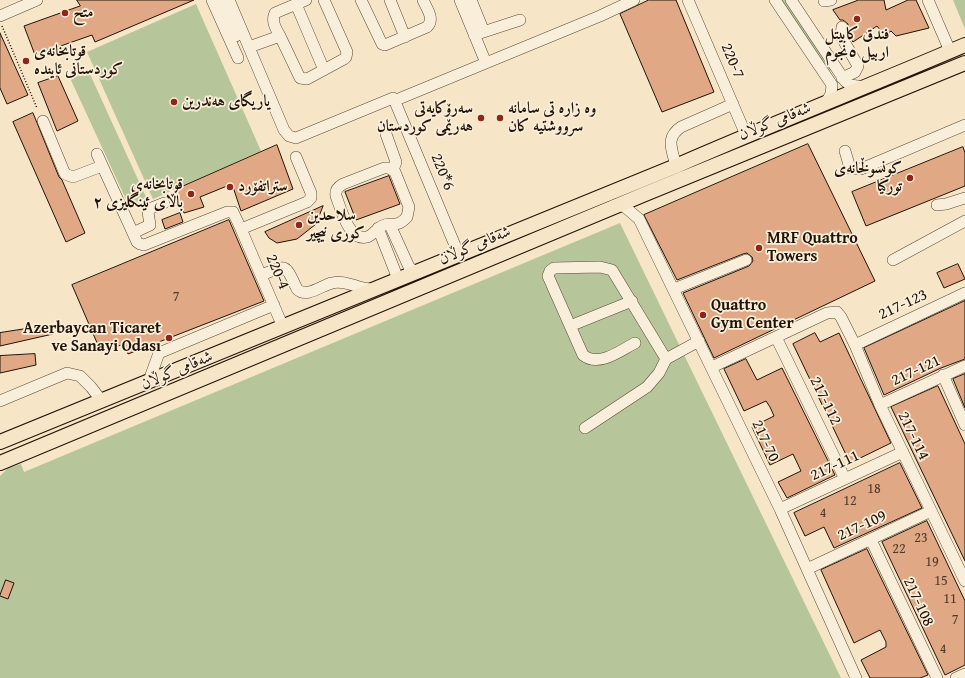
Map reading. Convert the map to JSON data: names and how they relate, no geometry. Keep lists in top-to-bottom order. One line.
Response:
{"streets":{"main road":["شەقامی گوڵان"],"street":["220-7","220*6","220-4","217-123","217-121","217-112","217-114","217-70","217-111","217-109","217-108"]},"crossings":[["220-7","شەقامی گوڵان"],["شەقامی گوڵان","220*6"],["شەقامی گوڵان","220-4"],["شەقامی گوڵان","217-70"],["217-123","217-114"],["217-121","217-114"],["217-112","217-114"],["217-112","217-111"],["217-114","217-111"],["217-114","217-109"],["217-70","217-111"],["217-70","217-109"],["217-109","217-108"]],"places":["متح","فندق كابيتل اربيل ٥نجوم","قوتابخانەی کوردستانی ئایندە","یاریگای هەندرین","سەرۆكایەتی هەرێمی كوردستان","وه زاره تى سامانه سرووشتيه كان","کونسوڵخانەی تورکیا","ستراتفۆرد","قوتابخانەی باڵای ئینگلیزی ۲","سلاحدین كوری نیچیر","MRF Quattro Towers","Quattro Gym Center","Azerbaycan Ticaret ve Sanayi Odası"],"house_numbers":["7","18","12","4","23","22","19","15","11","7","4"]}
